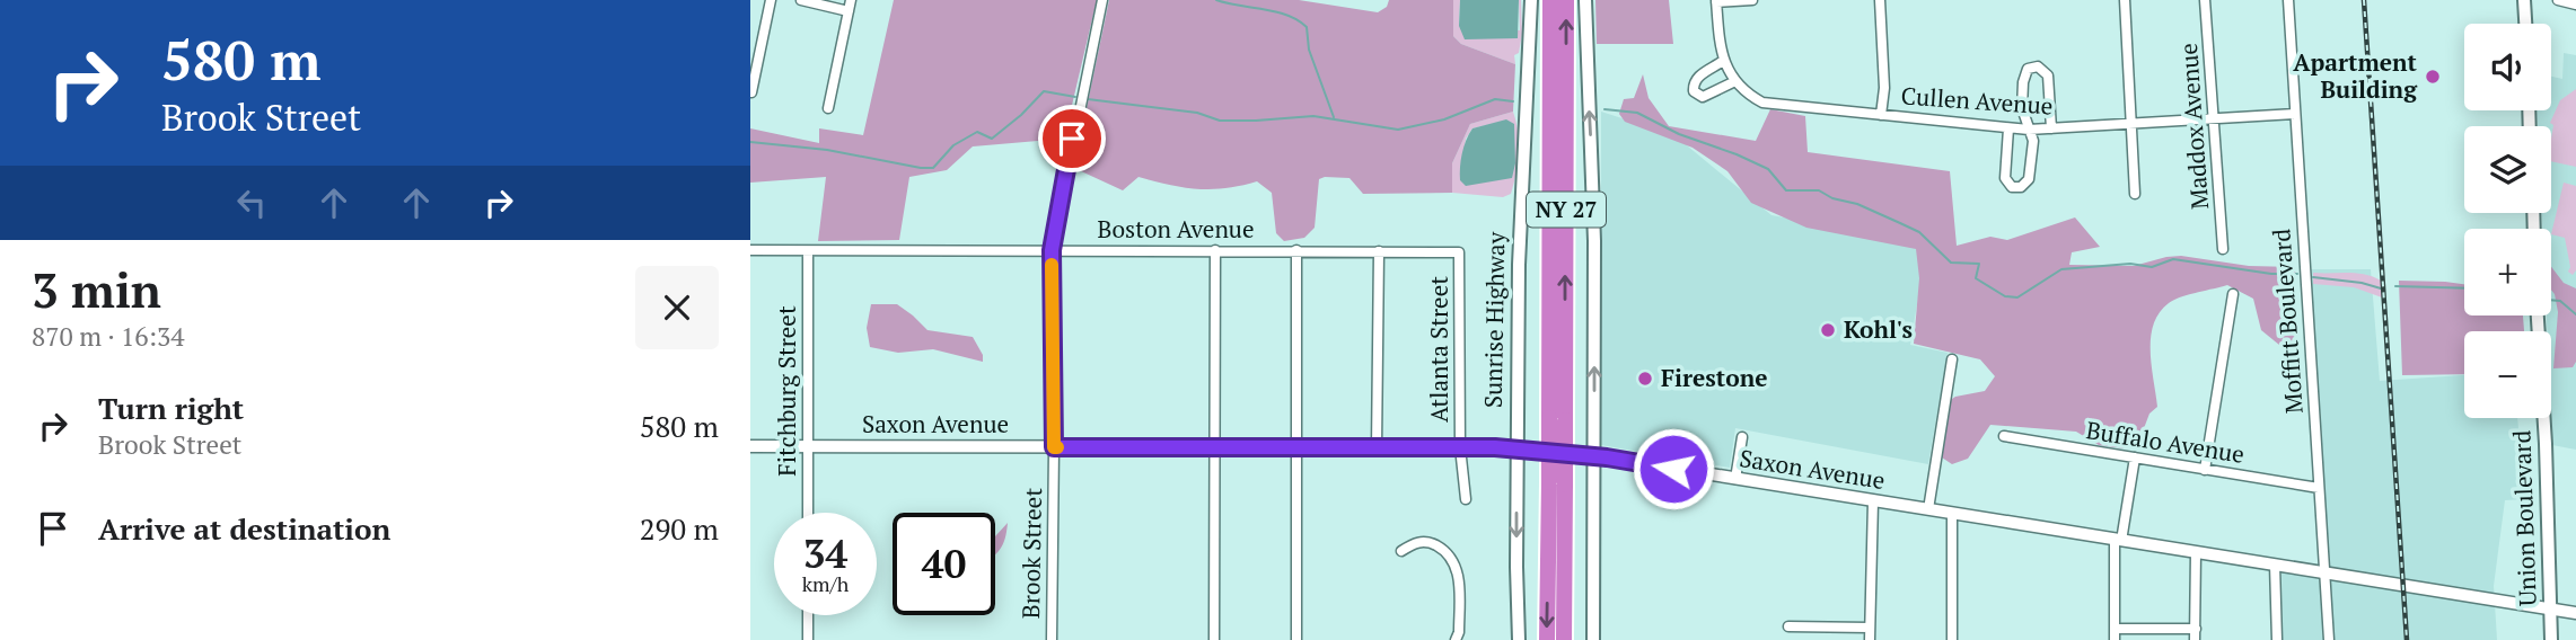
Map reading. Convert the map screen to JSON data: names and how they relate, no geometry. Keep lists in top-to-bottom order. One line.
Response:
{"streets":{"highway":["NY 27"],"main road":["Sunrise Highway","Union Boulevard"],"street":["Cullen Avenue","Maddox Avenue","Boston Avenue","Moffitt Boulevard","Atlanta Street","Fitchburg Street","Saxon Avenue","Buffalo Avenue","Brook Street"]},"crossings":[["Cullen Avenue","Maddox Avenue"],["Cullen Avenue","Moffitt Boulevard"],["Boston Avenue","Atlanta Street"],["Boston Avenue","Fitchburg Street"],["Boston Avenue","Brook Street"],["Sunrise Highway","Saxon Avenue"],["Moffitt Boulevard","Saxon Avenue"],["Moffitt Boulevard","Buffalo Avenue"],["Atlanta Street","Saxon Avenue"],["Fitchburg Street","Saxon Avenue"],["Saxon Avenue","Union Boulevard"],["Saxon Avenue","Brook Street"]],"places":["Apartment Building","Kohl's","Firestone"],"page":{"turn":["580 m","Brook Street"],"map_buttons":["+","−"],"heading":["3 min","870 m · 16:34"],"list":[{"name":"Turn right","note":"Brook Street","value":"580 m"},{"name":"Arrive at destination","value":"290 m"}],"speed":"34 km/h","limit":"40"}}
